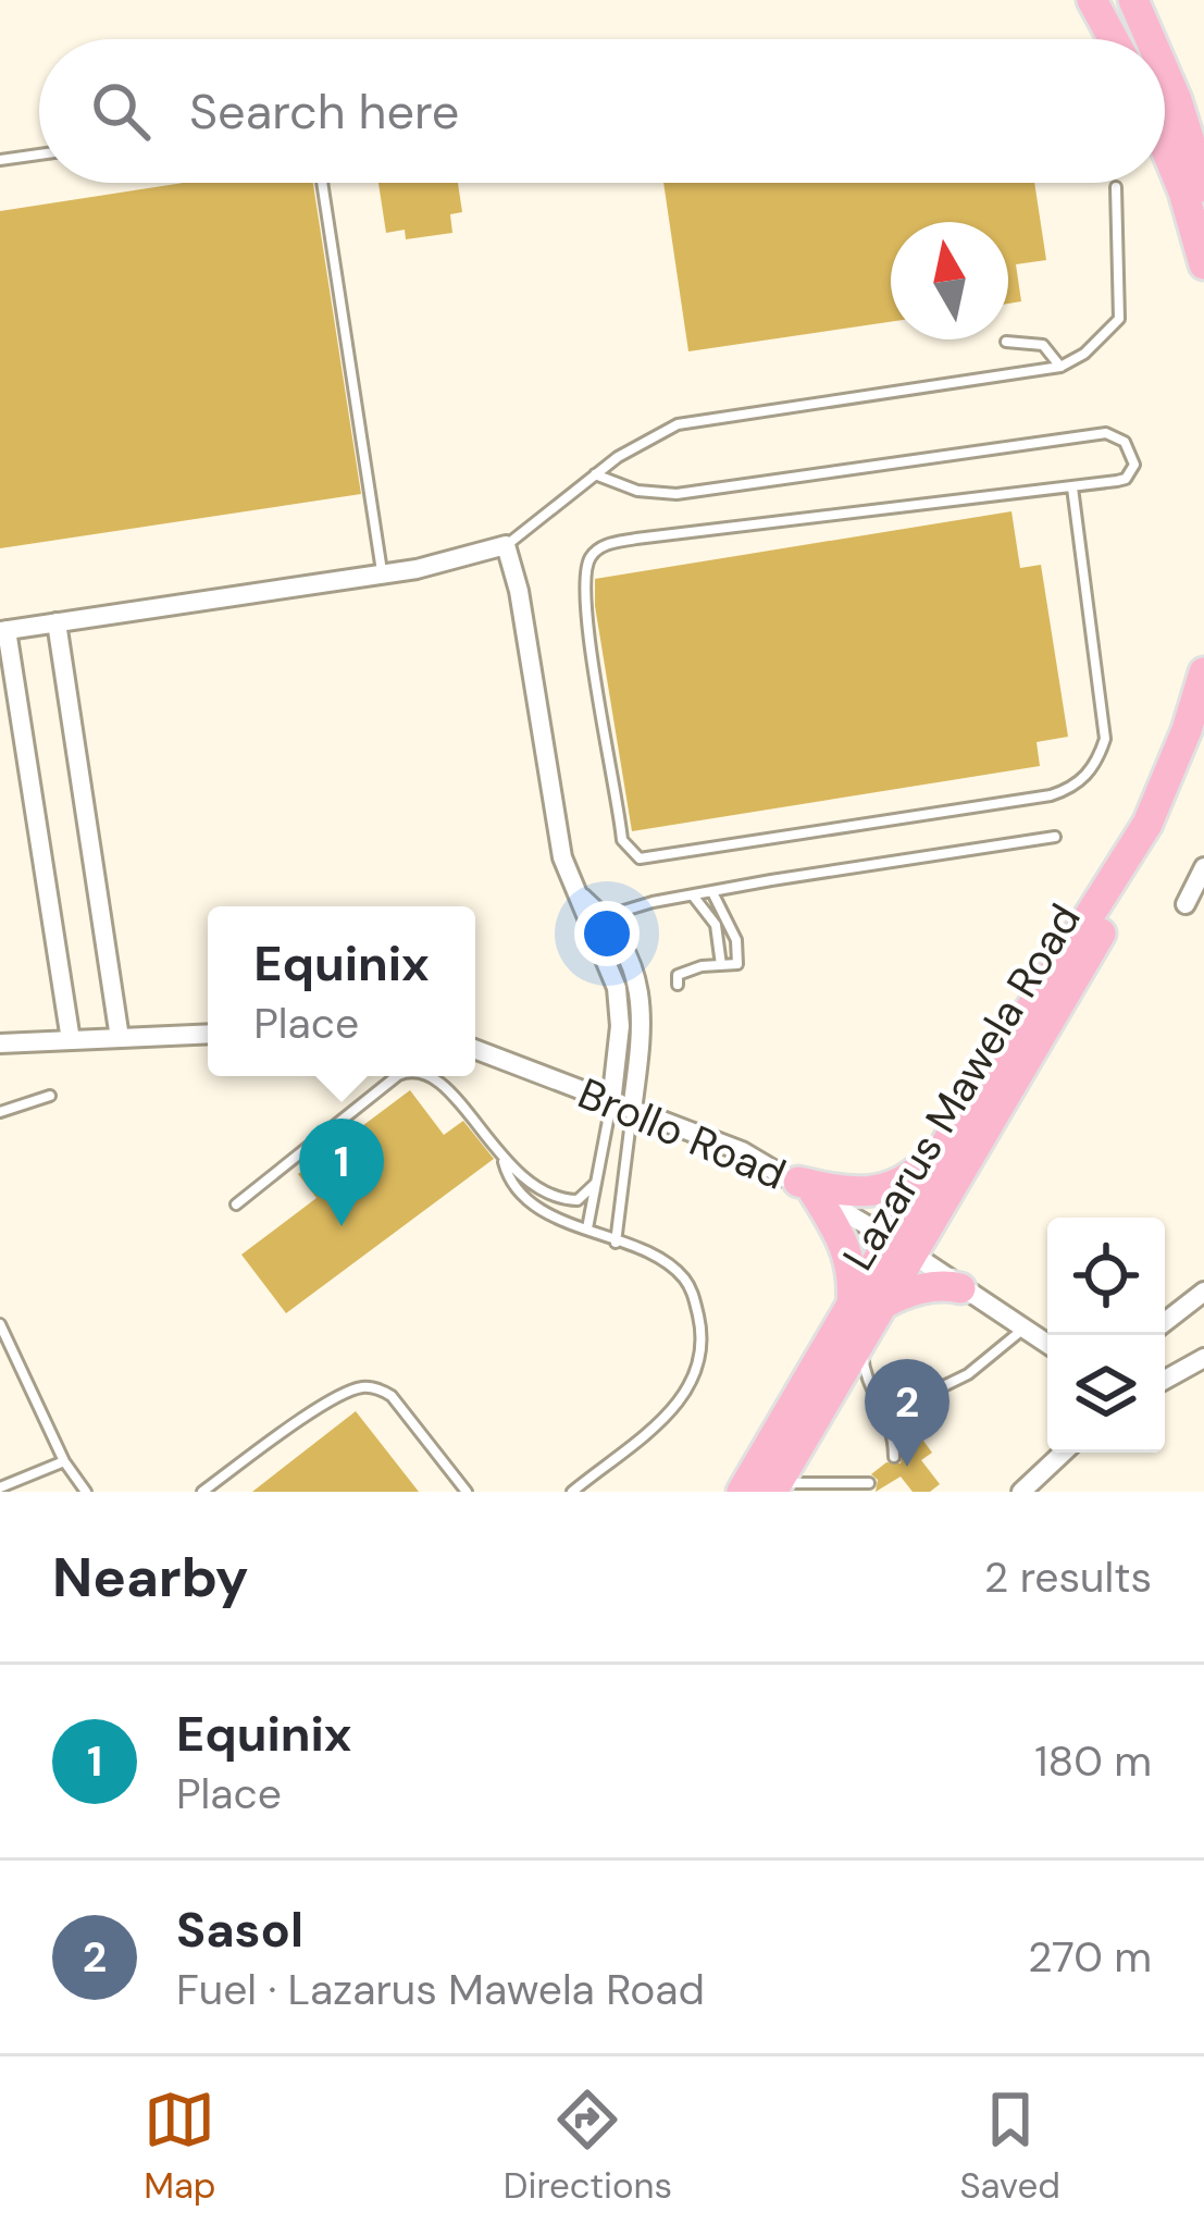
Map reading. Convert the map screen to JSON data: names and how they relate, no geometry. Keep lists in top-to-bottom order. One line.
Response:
{"streets":{"main road":["Lazarus Mawela Road"],"street":["Brollo Road"]},"crossings":[["Lazarus Mawela Road","Brollo Road"]],"north":"top","page":{"search":"Search here","popup":["Equinix","Place"],"pins":["1","2"],"heading":["Nearby","2 results"],"list":[{"mark":"1","name":"Equinix","note":"Place","value":"180 m"},{"mark":"2","name":"Sasol","note":"Fuel · Lazarus Mawela Road","value":"270 m"}],"nav":["Map","Directions","Saved"]}}
